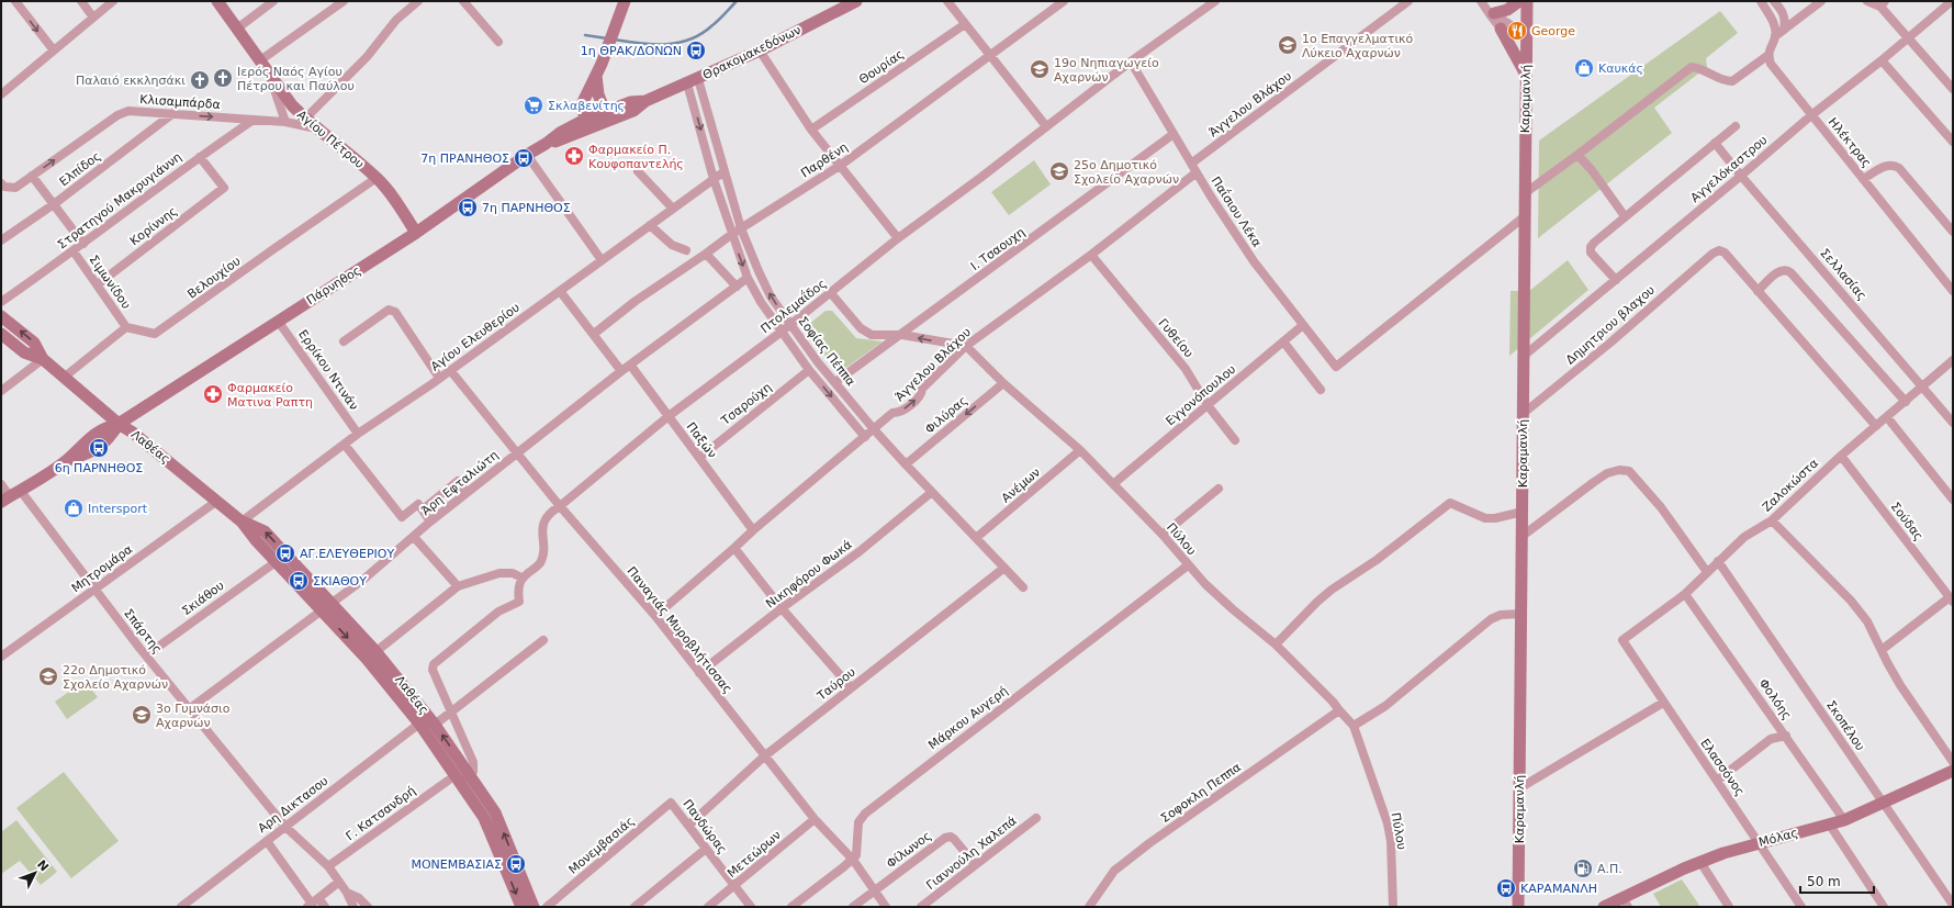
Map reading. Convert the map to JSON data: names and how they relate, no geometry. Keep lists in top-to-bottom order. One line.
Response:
{"streets":{"main road":["Θρακομακεδόνων","Καραμανλή","Αγίου Πέτρου","Πάρνηθος","Λαθέας","Μόλας"],"street":["Θουρίας","Κλισαμπάρδα","Άγγελου Βλάχου","Ηλέκτρας","Παρθένη","Ελπίδος","Αγγελόκαστρου","Στρατηγού Μακρυγιάννη","Παΐσιου Λέκα","Κορίννης","Ι. Τσαουχη","Σελλασίας","Βελουχίου","Σιμωνίδου","Πτολεμαΐδος","Δημητριου βλαχου","Αγίου Ελευθερίου","Γυθείου","Σοφίας Πέππα","Ερρίκου Ντινάν","Εγγονόπουλου","Τσαρούχη","Φιλύρας","Παξών","Άρη Εφταλιώτη","Ανέμων","Ζαλοκώστα","Σούδας","Πύλου","Μητρομάρα","Νικηφόρου Φωκά","Σκιάθου","Παναγιάς Μυροβλήτισσας","Σπάρτης","Ταύρου","Φολόης","Μάρκου Αυγερή","Σκοπέλου","Ελασσόνος","Σοφοκλη Πεππα","Αρη Δικτασου","Γ. Κατσανδρή","Πανδώρας","Μονεμβασιάς","Φίλωνος","Γιαννούλη Χαλεπά","Μετεώρων"]},"crossings":[["Θρακομακεδόνων","Πάρνηθος"],["Θρακομακεδόνων","Σοφίας Πέππα"],["Καραμανλή","Αγγελόκαστρου"],["Καραμανλή","Παΐσιου Λέκα"],["Καραμανλή","Δημητριου βλαχου"],["Κλισαμπάρδα","Αγίου Πέτρου"],["Κλισαμπάρδα","Ελπίδος"],["Κλισαμπάρδα","Στρατηγού Μακρυγιάννη"],["Κλισαμπάρδα","Σιμωνίδου"],["Άγγελου Βλάχου","Παΐσιου Λέκα"],["Άγγελου Βλάχου","Γυθείου"],["Άγγελου Βλάχου","Σοφίας Πέππα"],["Άγγελου Βλάχου","Παξών"],["Άγγελου Βλάχου","Πύλου"],["Άγγελου Βλάχου","Παναγιάς Μυροβλήτισσας"],["Αγίου Πέτρου","Βελουχίου"],["Αγίου Πέτρου","Πάρνηθος"],["Ηλέκτρας","Αγγελόκαστρου"],["Παρθένη","Σοφίας Πέππα"],["Ελπίδος","Σιμωνίδου"],["Αγγελόκαστρου","Σελλασίας"],["Στρατηγού Μακρυγιάννη","Κορίννης"],["Στρατηγού Μακρυγιάννη","Σιμωνίδου"],["Παΐσιου Λέκα","Ι. Τσαουχη"],["Παΐσιου Λέκα","Πτολεμαΐδος"],["Παΐσιου Λέκα","Εγγονόπουλου"],["Κορίννης","Σιμωνίδου"],["Ι. Τσαουχη","Σοφίας Πέππα"],["Σελλασίας","Ζαλοκώστα"],["Βελουχίου","Σιμωνίδου"],["Πάρνηθος","Ερρίκου Ντινάν"],["Πάρνηθος","Λαθέας"],["Πάρνηθος","Σπάρτης"],["Πτολεμαΐδος","Σοφίας Πέππα"],["Πτολεμαΐδος","Παξών"],["Πτολεμαΐδος","Παναγιάς Μυροβλήτισσας"],["Αγίου Ελευθερίου","Σοφίας Πέππα"],["Αγίου Ελευθερίου","Ερρίκου Ντινάν"],["Αγίου Ελευθερίου","Λαθέας"],["Αγίου Ελευθερίου","Παναγιάς Μυροβλήτισσας"],["Γυθείου","Εγγονόπουλου"],["Σοφίας Πέππα","Τσαρούχη"],["Σοφίας Πέππα","Φιλύρας"],["Σοφίας Πέππα","Άρη Εφταλιώτη"],["Σοφίας Πέππα","Ανέμων"],["Σοφίας Πέππα","Νικηφόρου Φωκά"],["Σοφίας Πέππα","Ταύρου"],["Εγγονόπουλου","Πύλου"],["Τσαρούχη","Παξών"],["Φιλύρας","Πύλου"],["Παξών","Άρη Εφταλιώτη"],["Λαθέας","Άρη Εφταλιώτη"],["Λαθέας","Μητρομάρα"],["Λαθέας","Σκιάθου"],["Λαθέας","Αρη Δικτασου"],["Άρη Εφταλιώτη","Παναγιάς Μυροβλήτισσας"],["Άρη Εφταλιώτη","Σπάρτης"],["Ανέμων","Πύλου"],["Ζαλοκώστα","Σούδας"],["Ζαλοκώστα","Φολόης"],["Ζαλοκώστα","Σκοπέλου"],["Ζαλοκώστα","Ελασσόνος"],["Πύλου","Μάρκου Αυγερή"],["Πύλου","Σοφοκλη Πεππα"],["Μητρομάρα","Σπάρτης"],["Νικηφόρου Φωκά","Παναγιάς Μυροβλήτισσας"],["Σκιάθου","Σπάρτης"],["Παναγιάς Μυροβλήτισσας","Ταύρου"],["Παναγιάς Μυροβλήτισσας","Μάρκου Αυγερή"],["Παναγιάς Μυροβλήτισσας","Φίλωνος"],["Παναγιάς Μυροβλήτισσας","Μετεώρων"],["Σπάρτης","Αρη Δικτασου"],["Σπάρτης","Γ. Κατσανδρή"],["Ταύρου","Πανδώρας"],["Φολόης","Μόλας"],["Σκοπέλου","Μόλας"],["Ελασσόνος","Μόλας"],["Πανδώρας","Μονεμβασιάς"],["Πανδώρας","Μετεώρων"],["Φίλωνος","Γιαννούλη Χαλεπά"]],"one_way":["Κλισαμπάρδα","Φιλύρας"],"places":{"restaurant":["George"],"school or university":["1ο Επαγγελματικό Λύκειο Αχαρνών","19ο Νηπιαγωγείο Αχαρνών","25ο Δημοτικό Σχολείο Αχαρνών","22ο Δημοτικό Σχολείο Αχαρνών","3ο Γυμνάσιο Αχαρνών"],"bus stop":["1η ΘΡΑΚ/ΔΟΝΩΝ","7η ΠΡΑΝΗΘΟΣ","7η ΠΑΡΝΗΘΟΣ","6η ΠΑΡΝΗΘΟΣ","ΑΓ.ΕΛΕΥΘΕΡΙΟΥ","ΣΚΙΑΘΟΥ","ΜΟΝΕΜΒΑΣΙΑΣ","ΚΑΡΑΜΑΝΛΗ"],"shop":["Καυκάς","Intersport"],"church":["Ιερός Ναός Αγίου Πέτρου και Παύλου","Παλαιό εκκλησάκι"],"supermarket":["Σκλαβενίτης"],"pharmacy":["Φαρμακείο Π. Κουφοπαντελής","Φαρμακείο Ματινα Ραπτη"],"fuel station":["Α.Π."]},"scale_bar":"50 m","north":"top right"}
